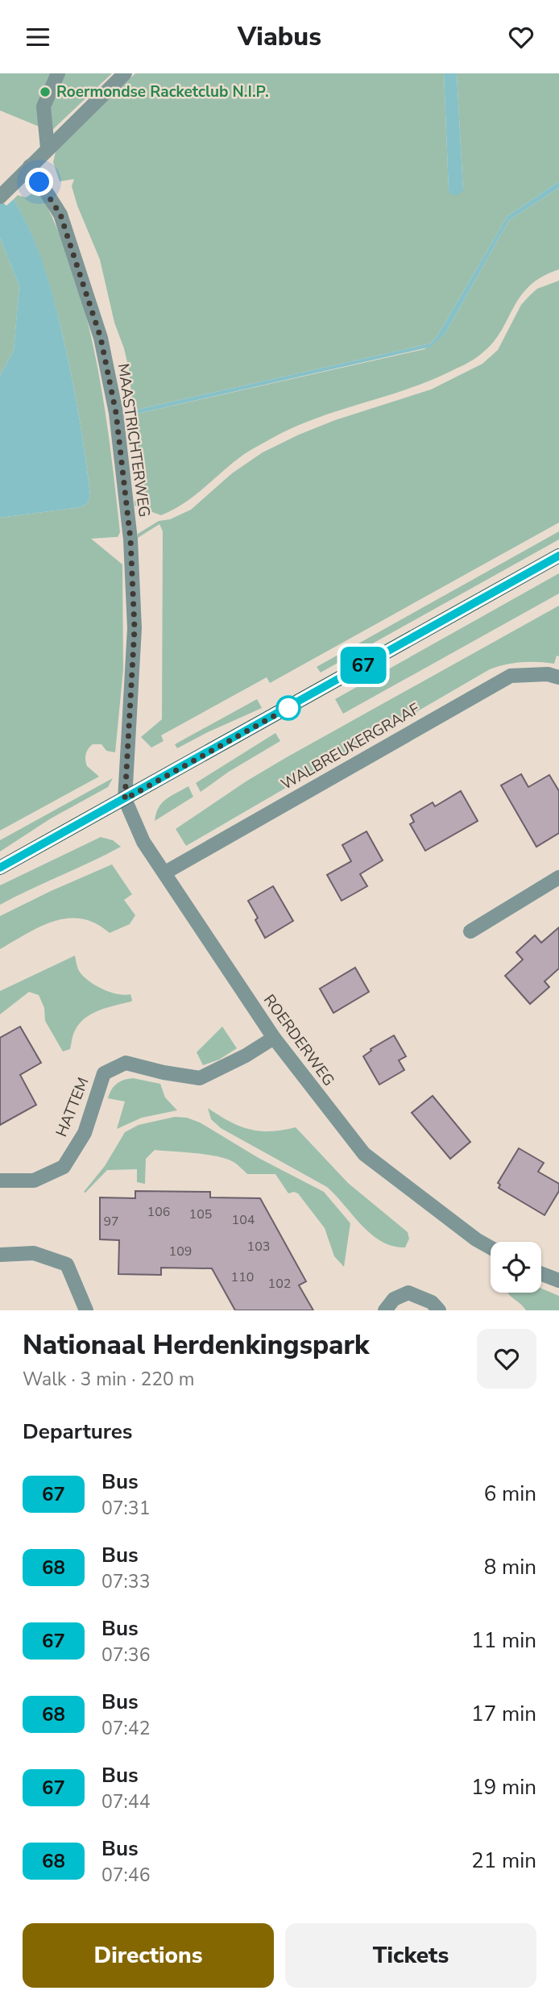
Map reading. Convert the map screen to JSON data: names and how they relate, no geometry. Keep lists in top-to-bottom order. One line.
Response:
{"streets":{"street":["MAASTRICHTERWEG","WALBREUKERGRAAF","ROERDERWEG","HATTEM"]},"crossings":[["MAASTRICHTERWEG","ROERDERWEG"],["WALBREUKERGRAAF","ROERDERWEG"],["ROERDERWEG","HATTEM"]],"places":["Roermondse Racketclub N.I.P."],"lines":["bus line 67"],"house_numbers":["106","105","104","97","103","109","110","102"],"page":{"header":"Viabus","on_map":"67","heading":[["Nationaal Herdenkingspark","Walk · 3 min · 220 m"],"Departures"],"list":[{"mark":"67","name":"Bus","note":"07:31","value":"6 min"},{"mark":"68","name":"Bus","note":"07:33","value":"8 min"},{"mark":"67","name":"Bus","note":"07:36","value":"11 min"},{"mark":"68","name":"Bus","note":"07:42","value":"17 min"},{"mark":"67","name":"Bus","note":"07:44","value":"19 min"},{"mark":"68","name":"Bus","note":"07:46","value":"21 min"}],"buttons":["Directions","Tickets"]}}
